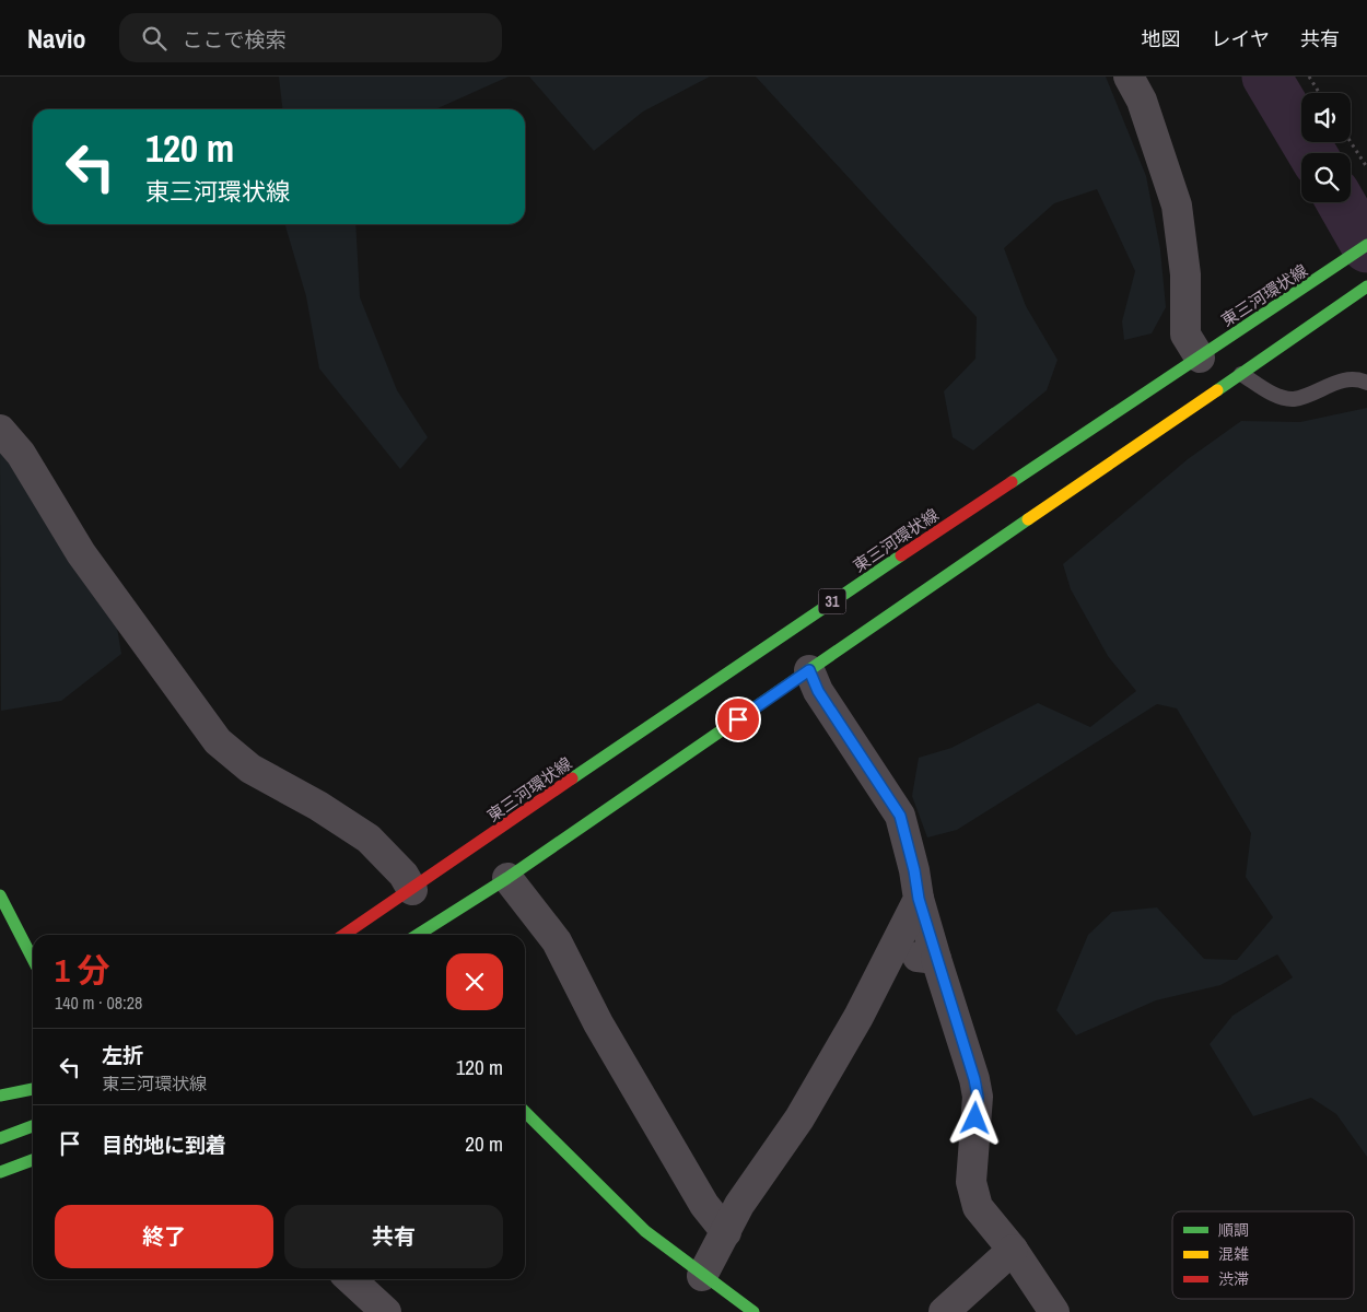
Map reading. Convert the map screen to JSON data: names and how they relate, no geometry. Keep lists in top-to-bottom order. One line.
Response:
{"streets":{"main road":["東三河環状線","31"]},"legend":["順調","混雑","渋滞"],"page":{"header":"Navio","search":"ここで検索","nav":["地図","レイヤ","共有"],"turn":["120 m","東三河環状線"],"heading":["1 分","140 m · 08:28"],"list":[{"name":"左折","note":"東三河環状線","value":"120 m"},{"name":"目的地に到着","value":"20 m"}],"buttons":["終了","共有"]}}
